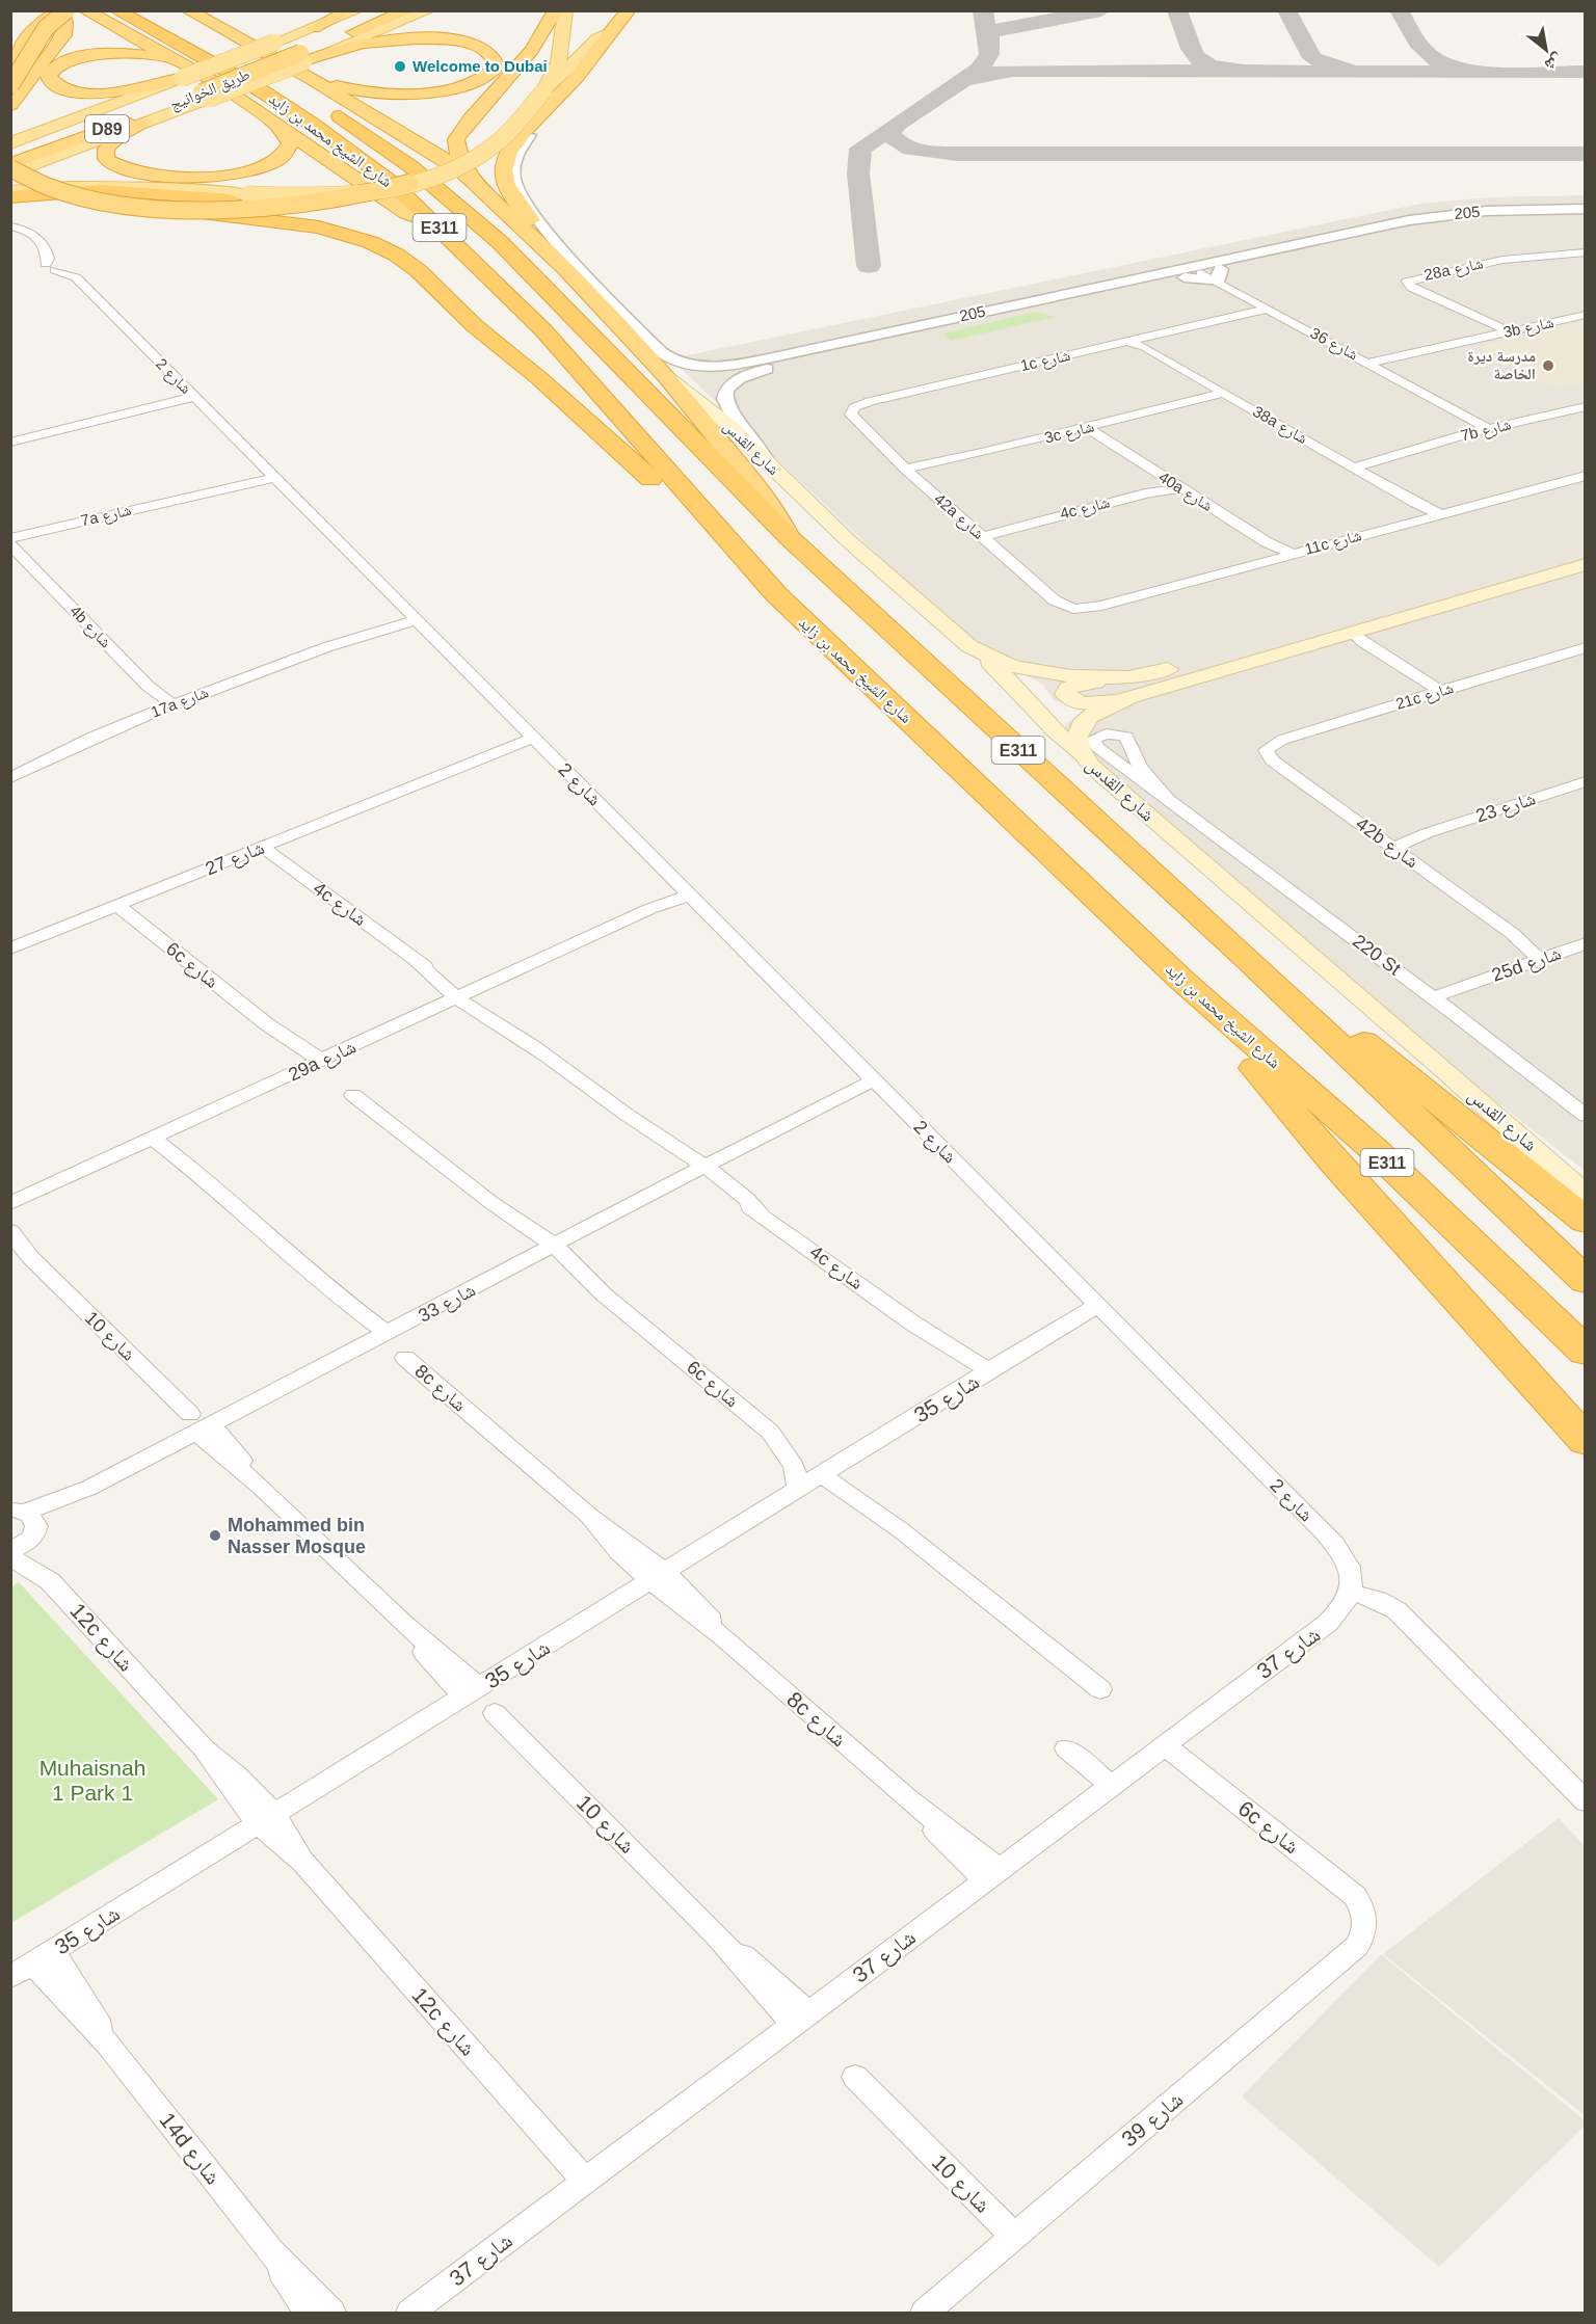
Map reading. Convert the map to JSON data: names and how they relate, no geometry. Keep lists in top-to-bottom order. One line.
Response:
{"streets":{"highway":["طريق الخوانيج","D89","شارع الشيخ محمد بن زايد","E311"],"main road":["شارع القدس"],"street":["205","28a شارع","3b شارع","شارع 36","1c شارع","شارع 2","38a شارع","7b شارع","3c شارع","40a شارع","4c شارع","7a شارع","42a شارع","11c شارع","4b شارع","21c شارع","17a شارع","شارع 23","42b شارع","شارع 27","220 St","25d شارع","6c شارع","29a شارع","شارع 33","شارع 10","8c شارع","شارع 35","12c شارع","شارع 37","شارع 39","14d شارع"]},"crossings":[["205","شارع 36"],["205","شارع القدس"],["28a شارع","3b شارع"],["3b شارع","شارع 36"],["شارع 36","1c شارع"],["شارع 36","7b شارع"],["1c شارع","38a شارع"],["1c شارع","42a شارع"],["شارع 2","7a شارع"],["شارع 2","17a شارع"],["شارع 2","شارع 27"],["شارع 2","29a شارع"],["شارع 2","شارع 33"],["شارع 2","شارع 35"],["شارع 2","شارع 37"],["38a شارع","7b شارع"],["38a شارع","3c شارع"],["38a شارع","11c شارع"],["3c شارع","40a شارع"],["3c شارع","42a شارع"],["40a شارع","4c شارع"],["40a شارع","11c شارع"],["4c شارع","42a شارع"],["4c شارع","شارع 27"],["4c شارع","29a شارع"],["4c شارع","شارع 33"],["4c شارع","شارع 35"],["42a شارع","11c شارع"],["4b شارع","17a شارع"],["21c شارع","42b شارع"],["شارع 23","42b شارع"],["42b شارع","25d شارع"],["شارع 27","6c شارع"],["220 St","25d شارع"],["6c شارع","29a شارع"],["6c شارع","شارع 33"],["6c شارع","شارع 35"],["6c شارع","شارع 37"],["6c شارع","شارع 39"],["شارع 33","شارع 10"],["شارع 33","12c شارع"],["شارع 10","شارع 35"],["شارع 10","شارع 37"],["شارع 10","شارع 39"],["8c شارع","شارع 35"],["8c شارع","شارع 37"],["شارع 35","12c شارع"],["شارع 35","14d شارع"],["12c شارع","شارع 37"]],"parks":["Muhaisnah 1 Park 1"],"places":["Welcome to Dubai","مدرسة ديرة الخاصة","Mohammed bin Nasser Mosque"],"north":"bottom right"}
